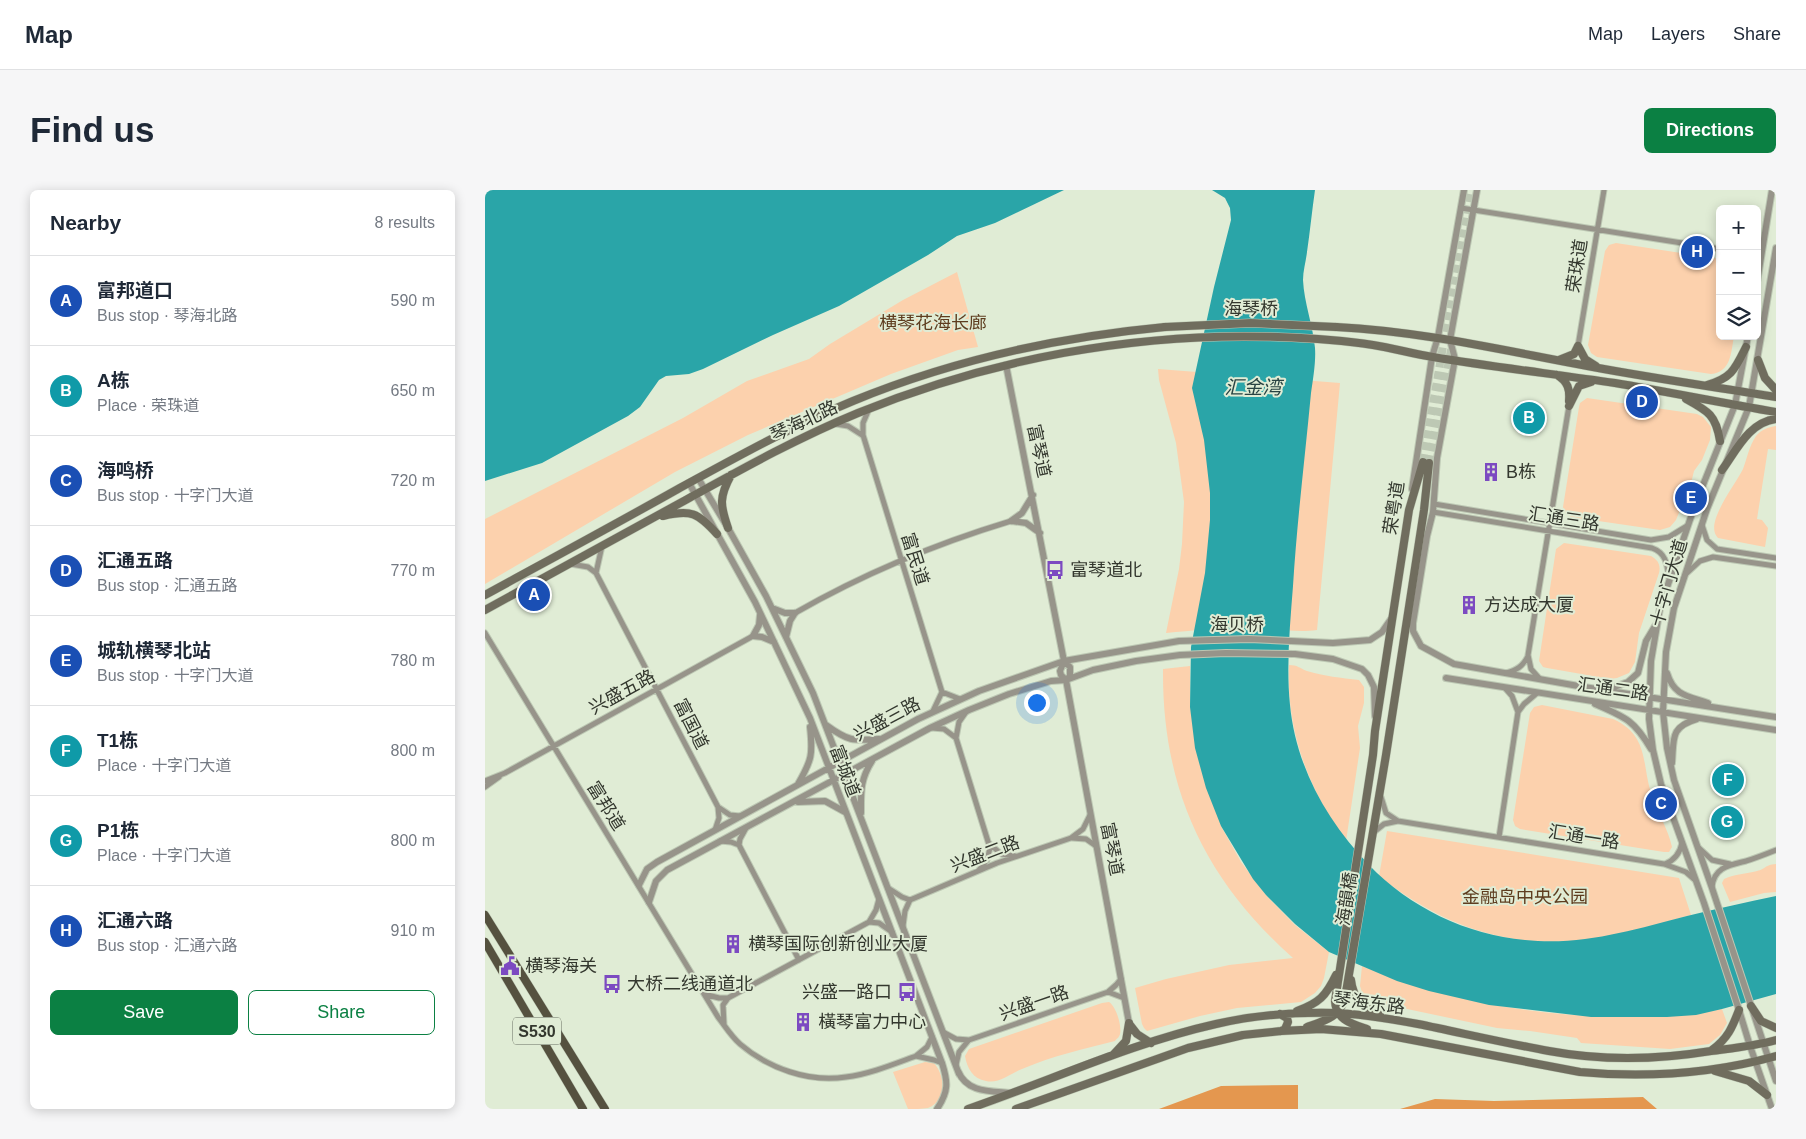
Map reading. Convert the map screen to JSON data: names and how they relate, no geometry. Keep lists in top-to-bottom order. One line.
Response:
{"streets":{"main road":["海琴桥","琴海北路","荣粤道","海韻橋","琴海东路","S530"],"street":["荣珠道","富琴道","汇通三路","富民道","十字门大道","海贝桥","汇通二路","兴盛五路","兴盛三路","富国道","富城道","富邦道","汇通一路","兴盛二路","兴盛一路"]},"crossings":[["海琴桥","琴海北路"],["海琴桥","荣粤道"],["海琴桥","汇通三路"],["海琴桥","十字门大道"],["琴海北路","富琴道"],["琴海北路","兴盛五路"],["琴海北路","富国道"],["琴海北路","富城道"],["富琴道","兴盛三路"],["富琴道","兴盛二路"],["富琴道","兴盛一路"],["荣粤道","海贝桥"],["荣粤道","海韻橋"],["汇通三路","十字门大道"],["汇通三路","汇通二路"],["十字门大道","汇通二路"],["十字门大道","汇通一路"],["海贝桥","兴盛三路"],["兴盛五路","兴盛三路"],["兴盛五路","富国道"],["兴盛五路","富城道"],["兴盛五路","富邦道"],["兴盛三路","富国道"],["兴盛三路","富城道"],["兴盛三路","富邦道"],["兴盛三路","兴盛二路"],["富国道","富城道"],["富城道","兴盛二路"],["富城道","琴海东路"],["海韻橋","琴海东路"]],"water":["汇金湾"],"parks":["横琴花海长廊","金融岛中央公园"],"places":{"building":["B栋","方达成大厦","横琴国际创新创业大厦","橫琴富力中心"],"bus stop":["富琴道北","大桥二线通道北","兴盛一路口"],"public building":["横琴海关"]},"page":{"header":"Map","nav":["Map","Layers","Share"],"buttons":["Directions",["Save","Share"]],"title":"Find us","heading":["Nearby","8 results"],"map_buttons":["+","−"],"pins":["H","D","B","E","A","F","C","G"],"list":[{"mark":"A","name":"富邦道口","note":"Bus stop · 琴海北路","value":"590 m"},{"mark":"B","name":"A栋","note":"Place · 荣珠道","value":"650 m"},{"mark":"C","name":"海鸣桥","note":"Bus stop · 十字门大道","value":"720 m"},{"mark":"D","name":"汇通五路","note":"Bus stop · 汇通五路","value":"770 m"},{"mark":"E","name":"城轨横琴北站","note":"Bus stop · 十字门大道","value":"780 m"},{"mark":"F","name":"T1栋","note":"Place · 十字门大道","value":"800 m"},{"mark":"G","name":"P1栋","note":"Place · 十字门大道","value":"800 m"},{"mark":"H","name":"汇通六路","note":"Bus stop · 汇通六路","value":"910 m"}]}}
